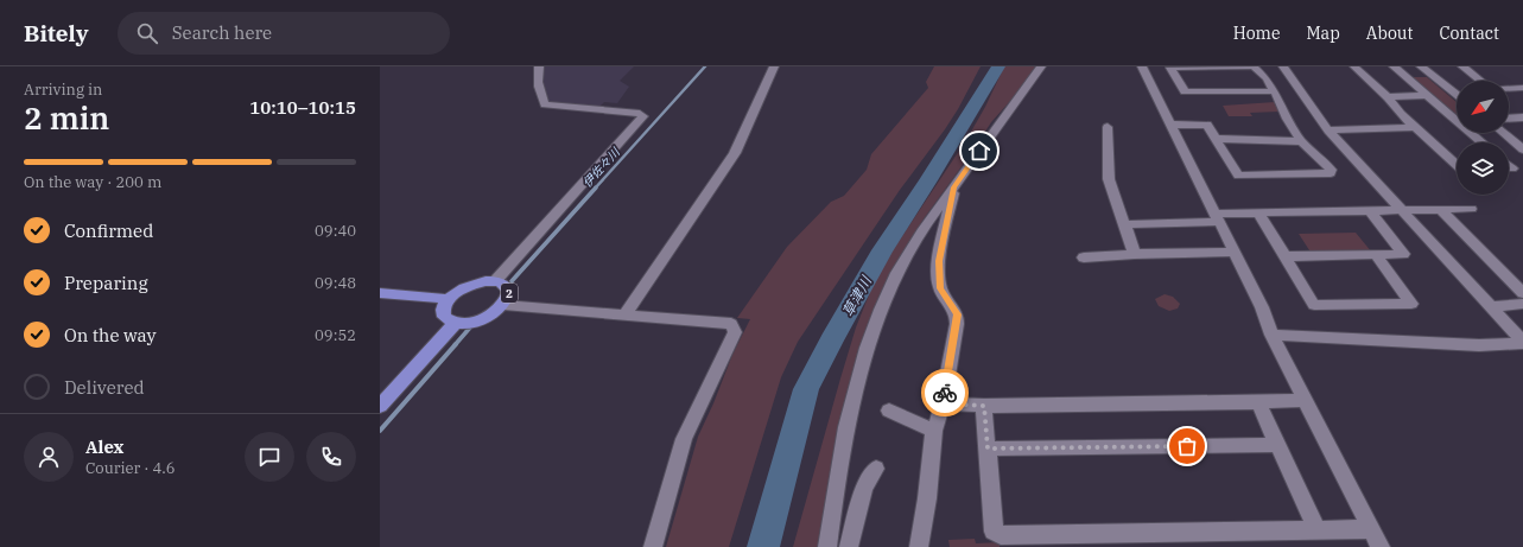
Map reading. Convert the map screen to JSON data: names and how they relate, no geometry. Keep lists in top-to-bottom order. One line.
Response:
{"streets":{"main road":["2"]},"water":["伊佐々川","草津川"],"north":"bottom left","page":{"header":"Bitely","search":"Search here","nav":["Home","Map","About","Contact"],"heading":["2 min","Arriving in","10:10–10:15"],"panel":["Alex","Courier · 4.6"],"bar":"On the way · 200 m","list":[["Confirmed","09:40"],["Preparing","09:48"],["On the way","09:52"],"Delivered"]}}
